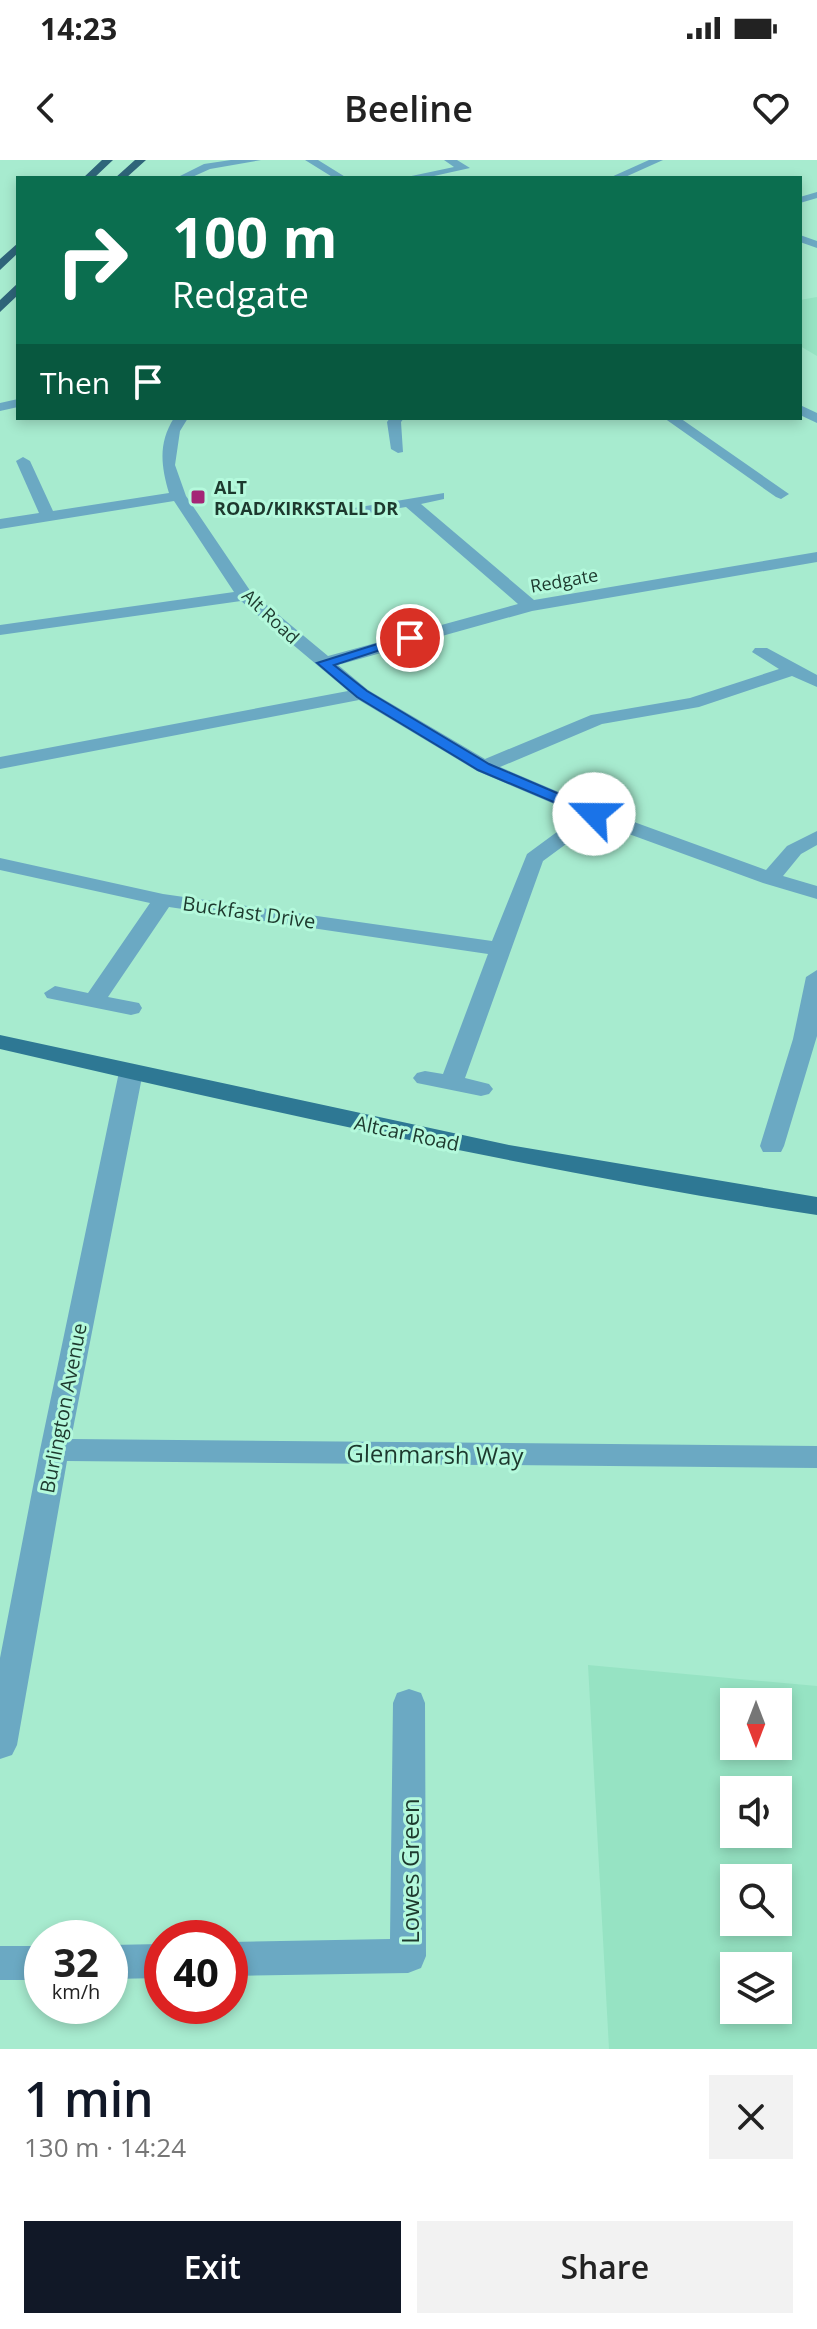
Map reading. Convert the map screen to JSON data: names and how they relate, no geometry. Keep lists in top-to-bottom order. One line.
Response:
{"streets":{"main road":["Altcar Road"],"street":["Redgate","Alt Road","Buckfast Drive","Burlington Avenue","Glenmarsh Way","Lowes Green"]},"crossings":[["Redgate","Alt Road"],["Altcar Road","Burlington Avenue"],["Burlington Avenue","Glenmarsh Way"]],"places":{"transit":["ALT ROAD/KIRKSTALL DR"]},"north":"bottom","page":{"status":"14:23","header":"Beeline","turn":["100 m","Redgate"],"then":"Then","speed":"32 km/h","limit":"40","heading":["1 min","130 m · 14:24"],"buttons":["Exit","Share"]}}
